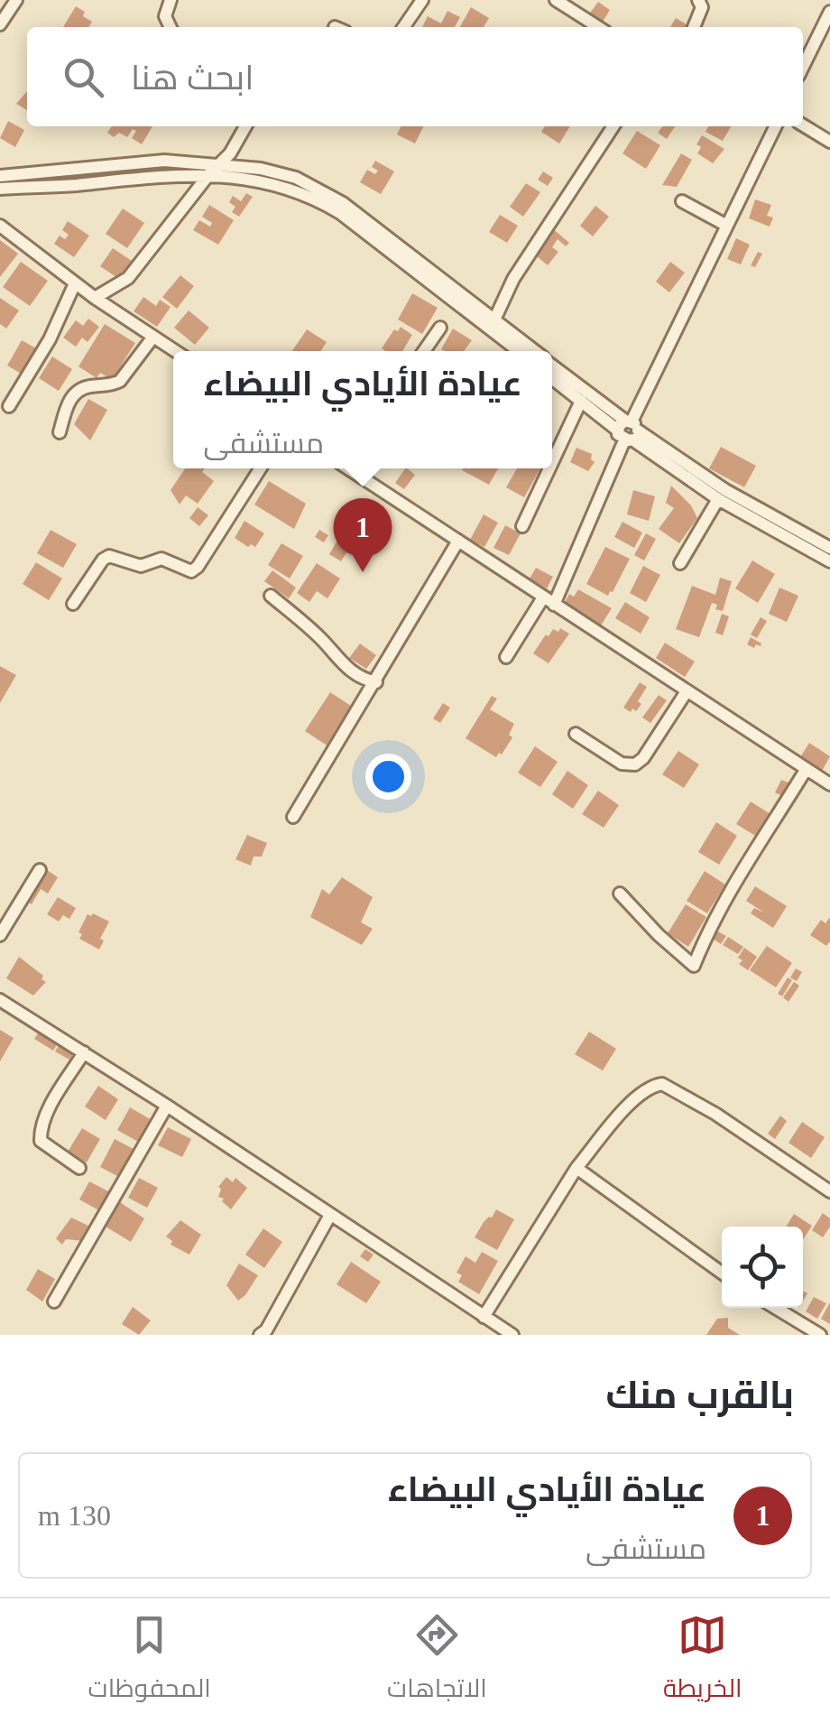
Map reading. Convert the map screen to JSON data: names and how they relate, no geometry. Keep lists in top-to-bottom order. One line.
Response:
{"page":{"search":"ابحث هنا","popup":["عيادة الأيادي البيضاء","مستشفى"],"pins":"1","heading":"بالقرب منك","list":[{"mark":"1","name":"عيادة الأيادي البيضاء","note":"مستشفى","value":"130 m"}],"nav":["الخريطة","الاتجاهات","المحفوظات"]}}
